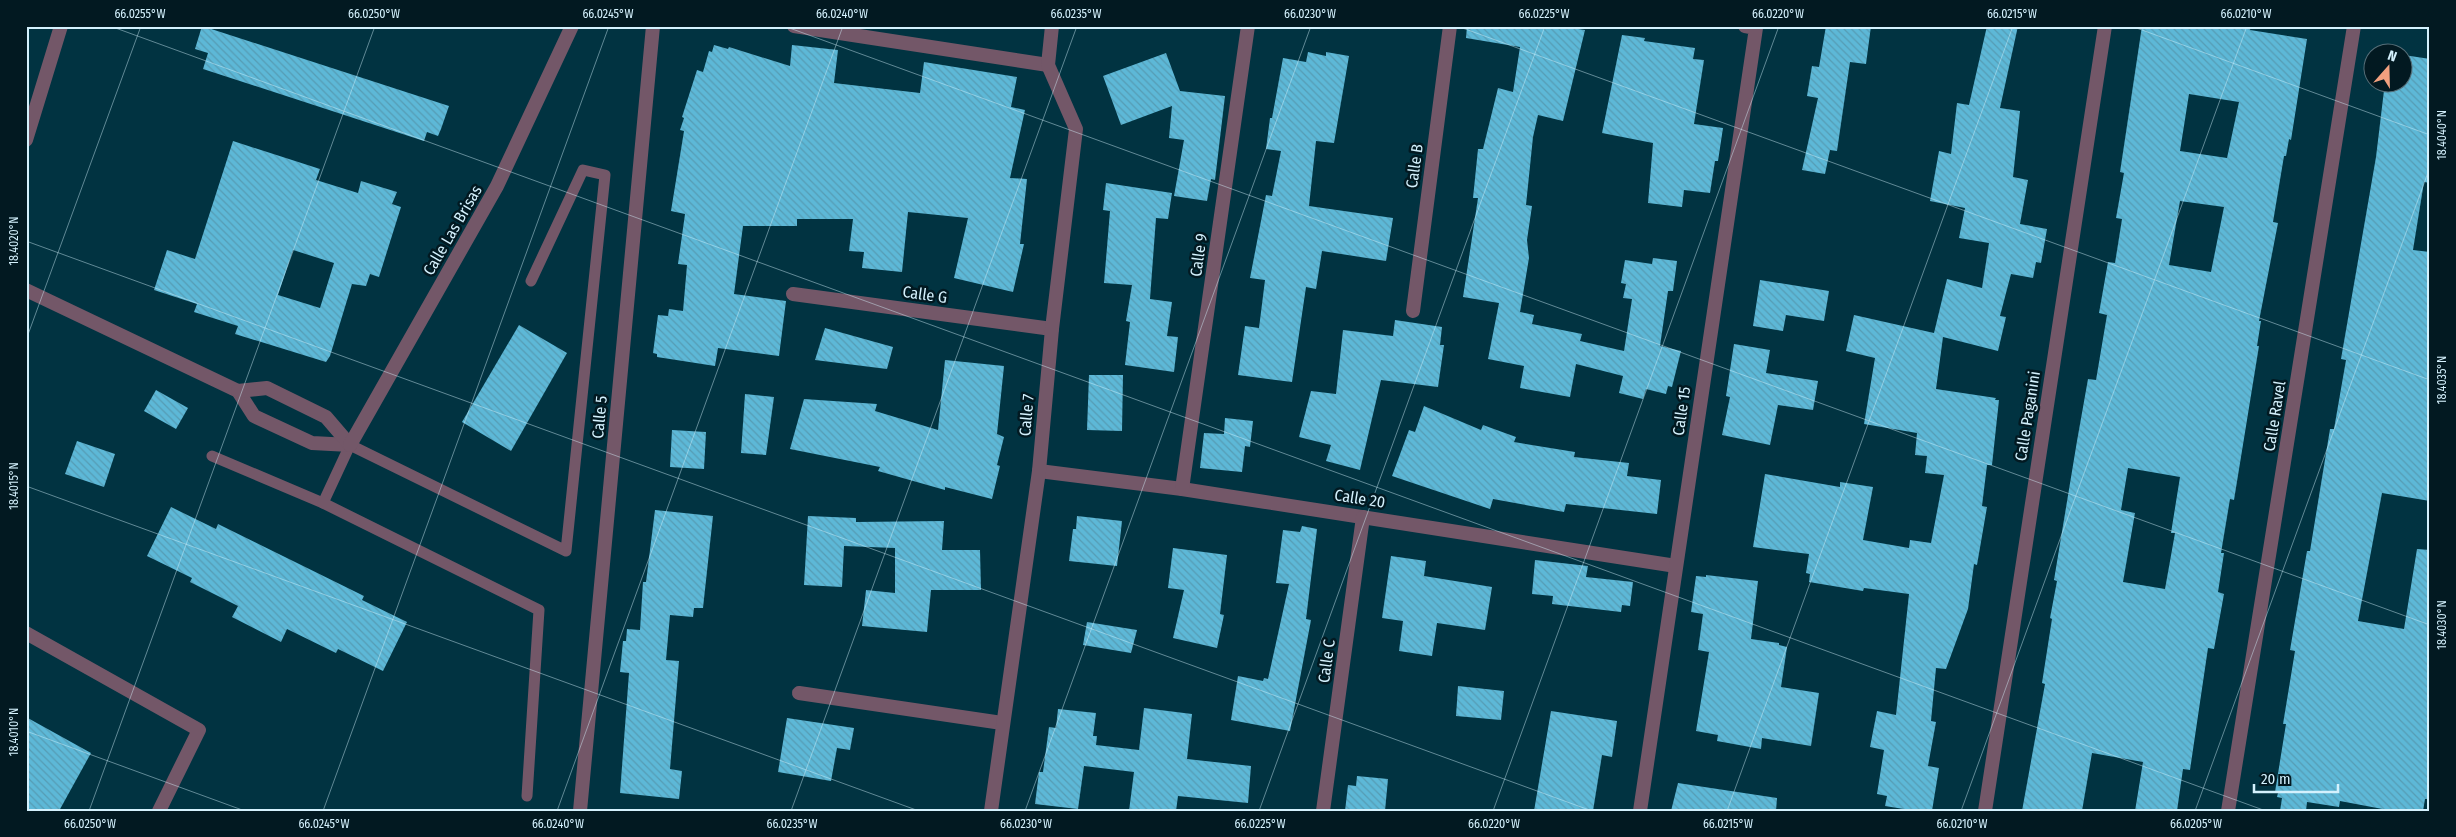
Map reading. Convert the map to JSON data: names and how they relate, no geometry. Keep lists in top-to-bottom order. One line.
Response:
{"streets":{"street":["Calle B","Calle Las Brisas","Calle 9","Calle G","Calle 15","Calle 7","Calle Paganini","Calle Ravel","Calle 5","Calle 20","Calle C"]},"crossings":[["Calle 9","Calle 20"],["Calle G","Calle 7"],["Calle 15","Calle 20"],["Calle 7","Calle 20"],["Calle 20","Calle C"]],"scale_bar":"20 m","north":"top","coordinates":["66.0255°W","66.0250°W","66.0245°W","66.0240°W","66.0235°W","66.0230°W","66.0225°W","66.0220°W","66.0215°W","66.0210°W","18.4040°N","18.4020°N","18.4035°N","18.4015°N","18.4030°N","18.4010°N","66.0205°W"]}
